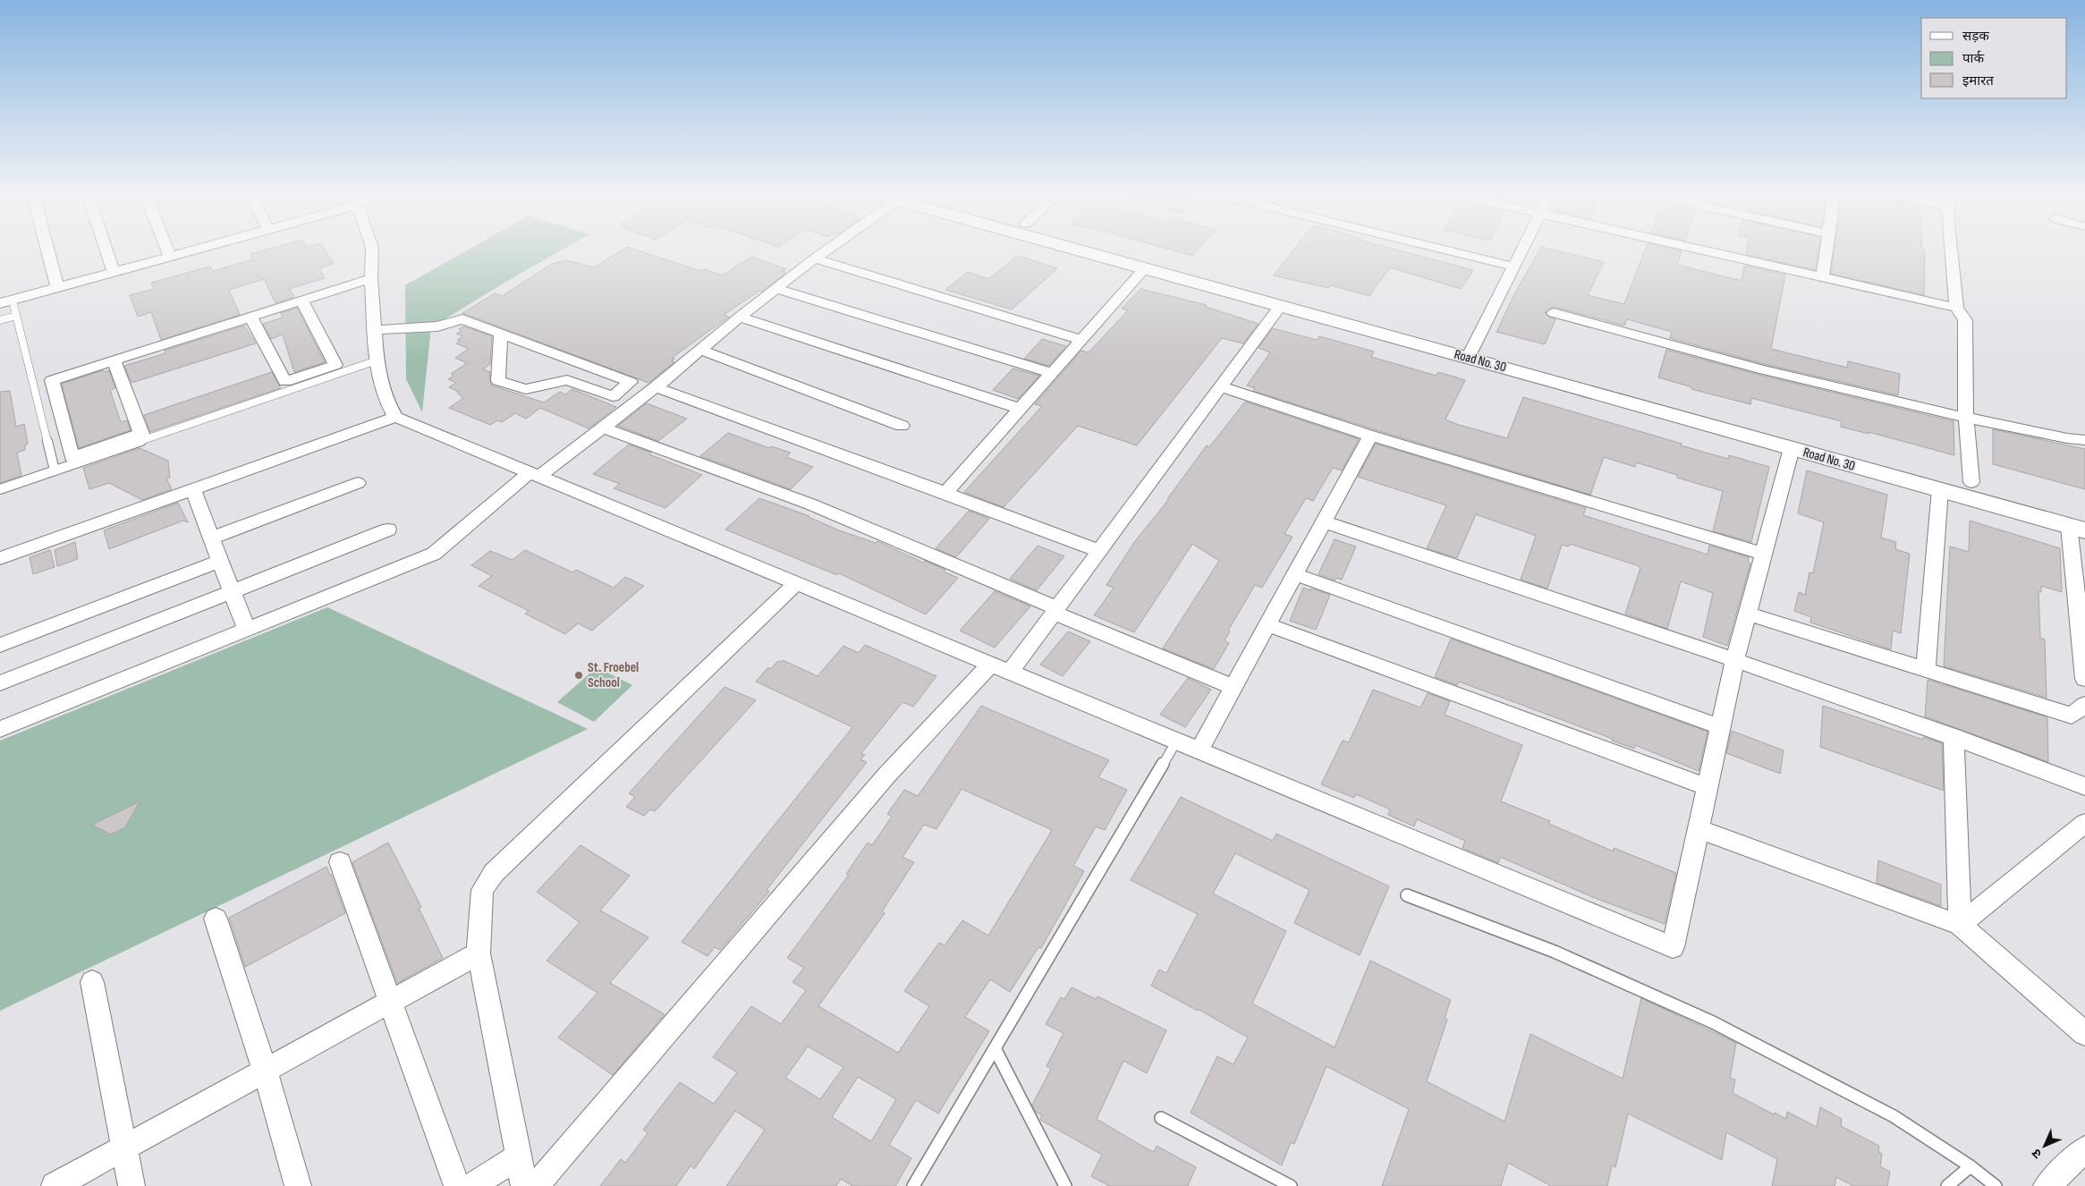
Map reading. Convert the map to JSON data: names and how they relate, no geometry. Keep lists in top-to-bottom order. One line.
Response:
{"streets":{"street":["Road No. 30"]},"places":["St. Froebel School"],"legend":["सड़क","पार्क","इमारत"],"north":"bottom left"}
